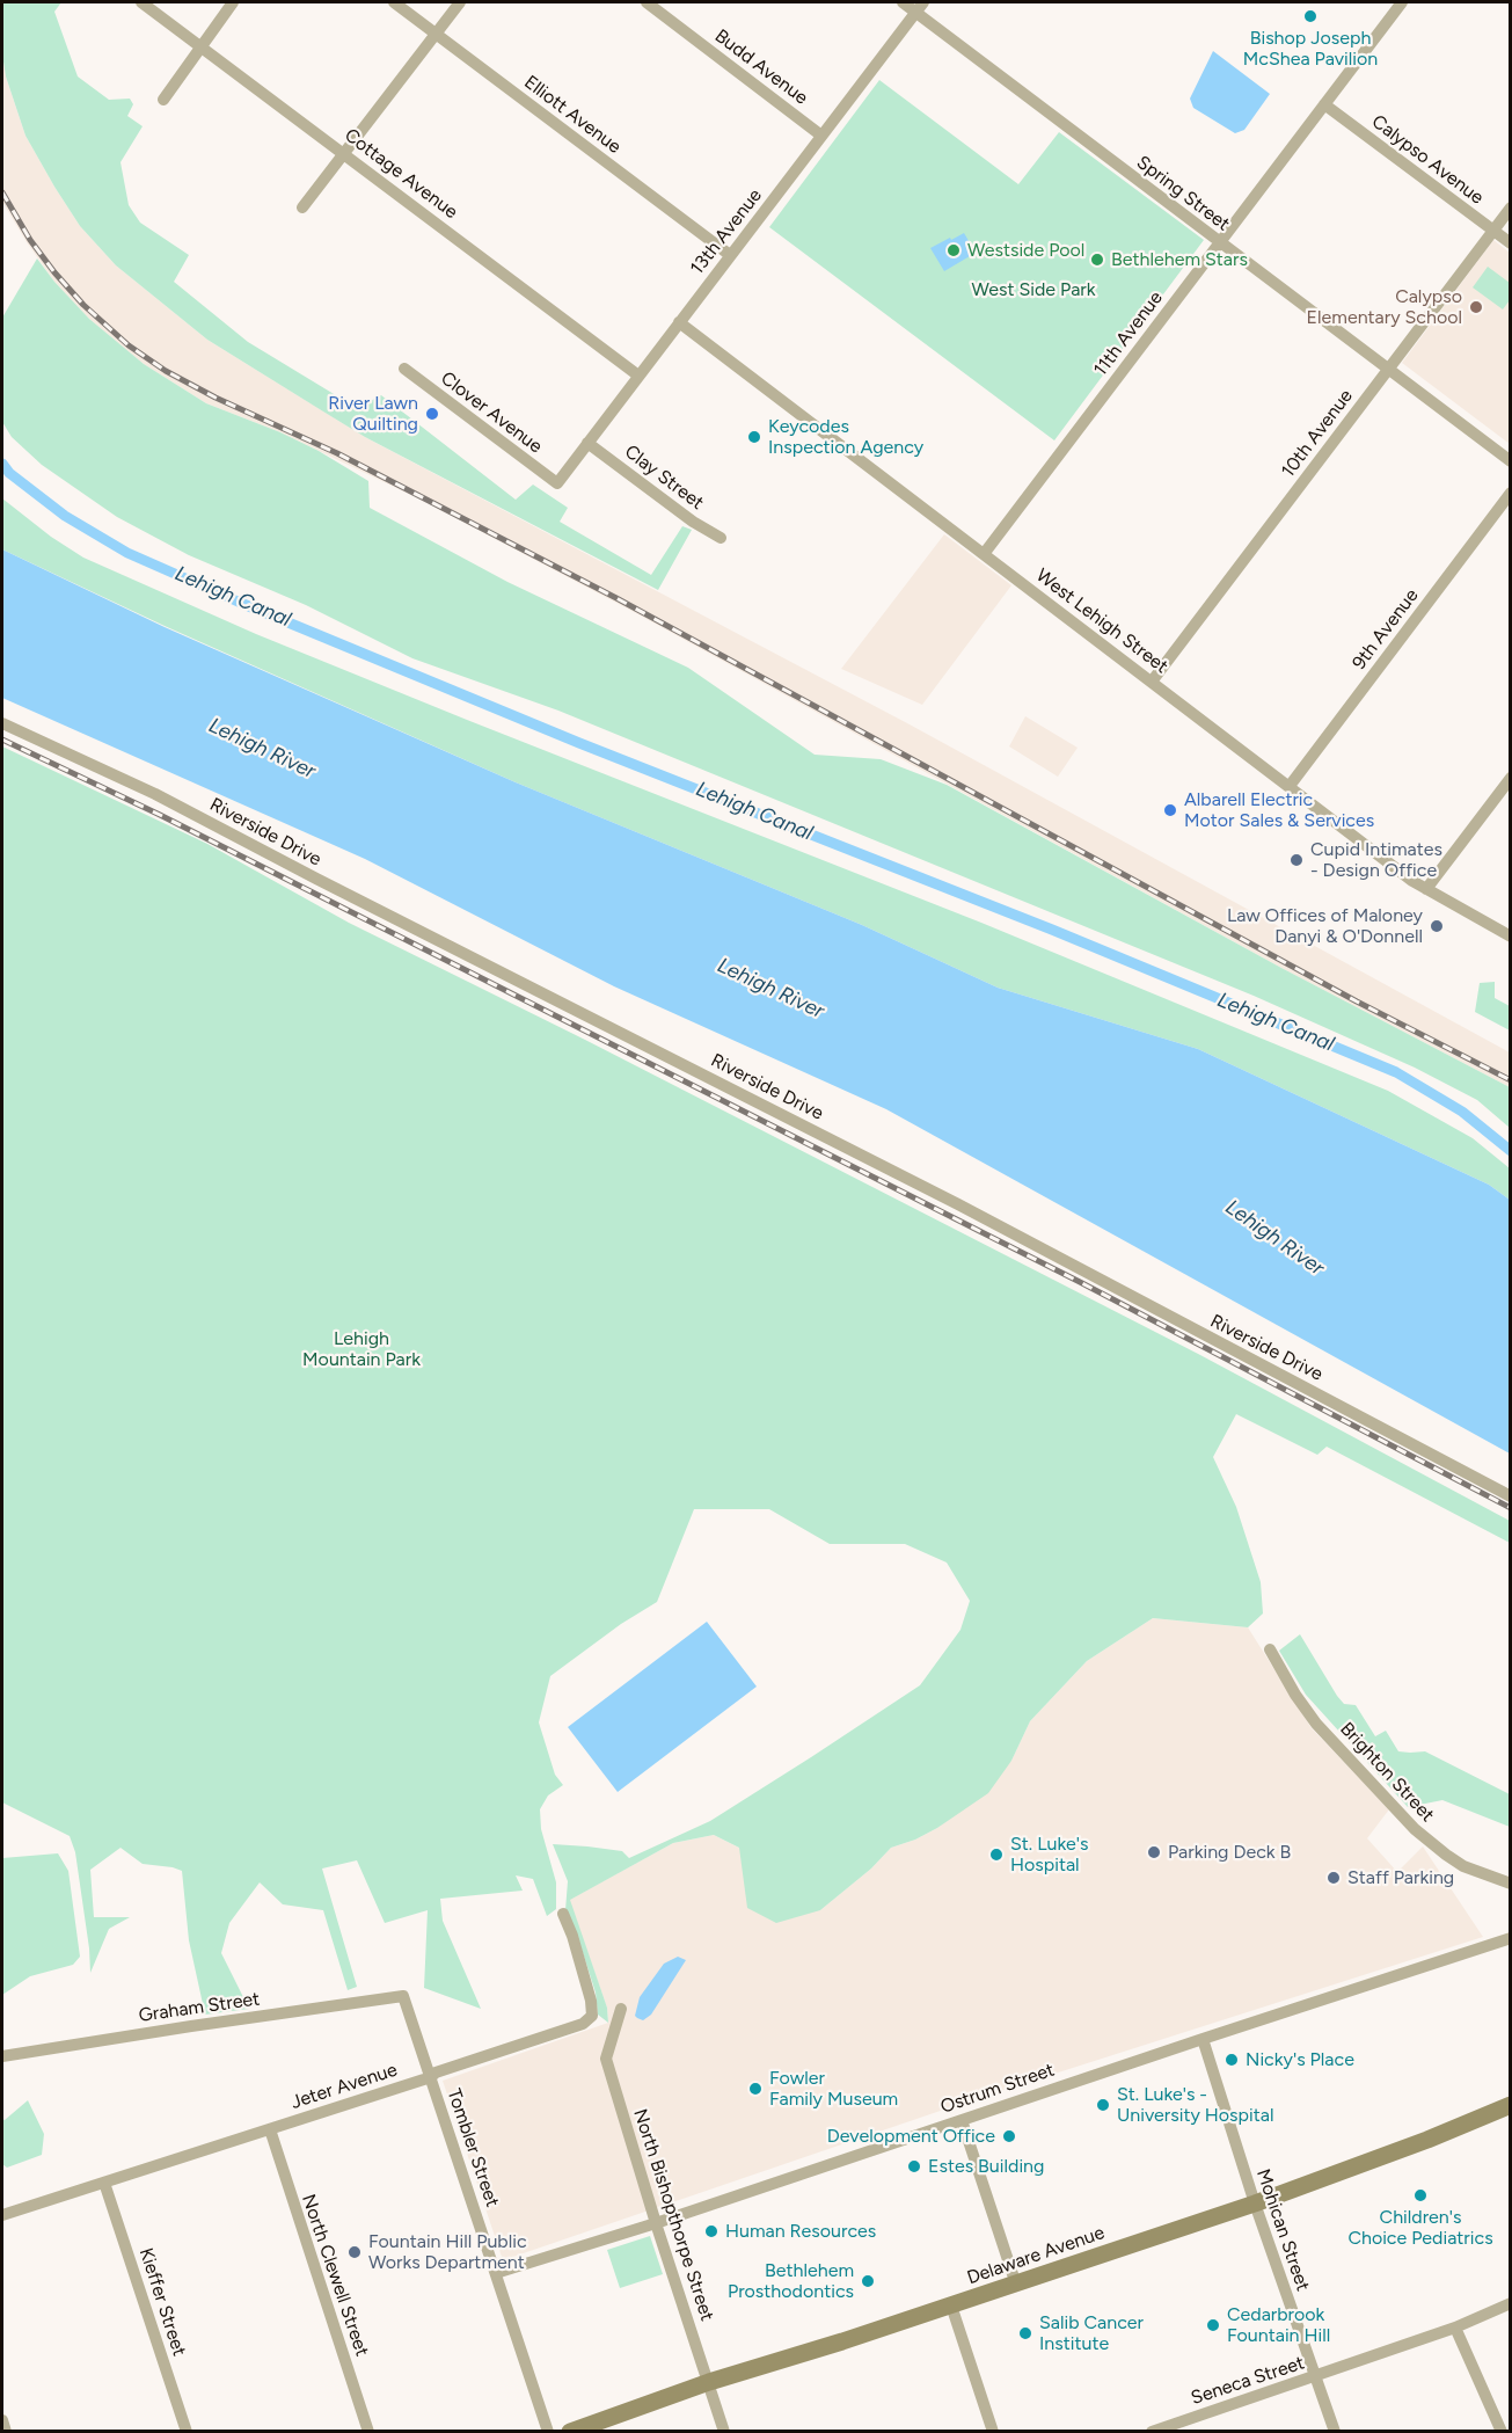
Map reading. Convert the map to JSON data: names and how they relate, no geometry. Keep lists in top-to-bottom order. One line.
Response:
{"streets":{"main road":["Delaware Avenue"],"street":["Budd Avenue","Elliott Avenue","Calypso Avenue","Cottage Avenue","Spring Street","13th Avenue","11th Avenue","Clover Avenue","10th Avenue","Clay Street","West Lehigh Street","9th Avenue","Riverside Drive","Brighton Street","Graham Street","Jeter Avenue","Ostrum Street","Tombler Street","North Bishopthorpe Street","Mohican Street","North Clewell Street","Kieffer Street","Seneca Street"]},"crossings":[["Budd Avenue","13th Avenue"],["Elliott Avenue","13th Avenue"],["Calypso Avenue","11th Avenue"],["Calypso Avenue","10th Avenue"],["Cottage Avenue","13th Avenue"],["Spring Street","13th Avenue"],["Spring Street","11th Avenue"],["Spring Street","10th Avenue"],["13th Avenue","Clover Avenue"],["13th Avenue","Clay Street"],["13th Avenue","West Lehigh Street"],["11th Avenue","West Lehigh Street"],["10th Avenue","West Lehigh Street"],["West Lehigh Street","9th Avenue"],["Graham Street","Tombler Street"],["Jeter Avenue","Tombler Street"],["Jeter Avenue","North Clewell Street"],["Jeter Avenue","Kieffer Street"],["Ostrum Street","Tombler Street"],["Ostrum Street","North Bishopthorpe Street"],["Ostrum Street","Mohican Street"],["North Bishopthorpe Street","Delaware Avenue"],["Mohican Street","Delaware Avenue"],["Mohican Street","Seneca Street"]],"water":["Lehigh Canal","Lehigh River"],"parks":["West Side Park","Lehigh Mountain Park"],"places":["Bishop Joseph McShea Pavilion","Westside Pool","Bethlehem Stars","Calypso Elementary School","River Lawn Quilting","Keycodes Inspection Agency","Albarell Electric Motor Sales & Services","Cupid Intimates - Design Office","Law Offices of Maloney Danyi & O'Donnell","Parking Deck B","St. Luke's Hospital","Staff Parking","Nicky's Place","Fowler Family Museum","St. Luke's - University Hospital","Development Office","Estes Building","Children's Choice Pediatrics","Human Resources","Fountain Hill Public Works Department","Bethlehem Prosthodontics","Cedarbrook Fountain Hill","Salib Cancer Institute"]}
